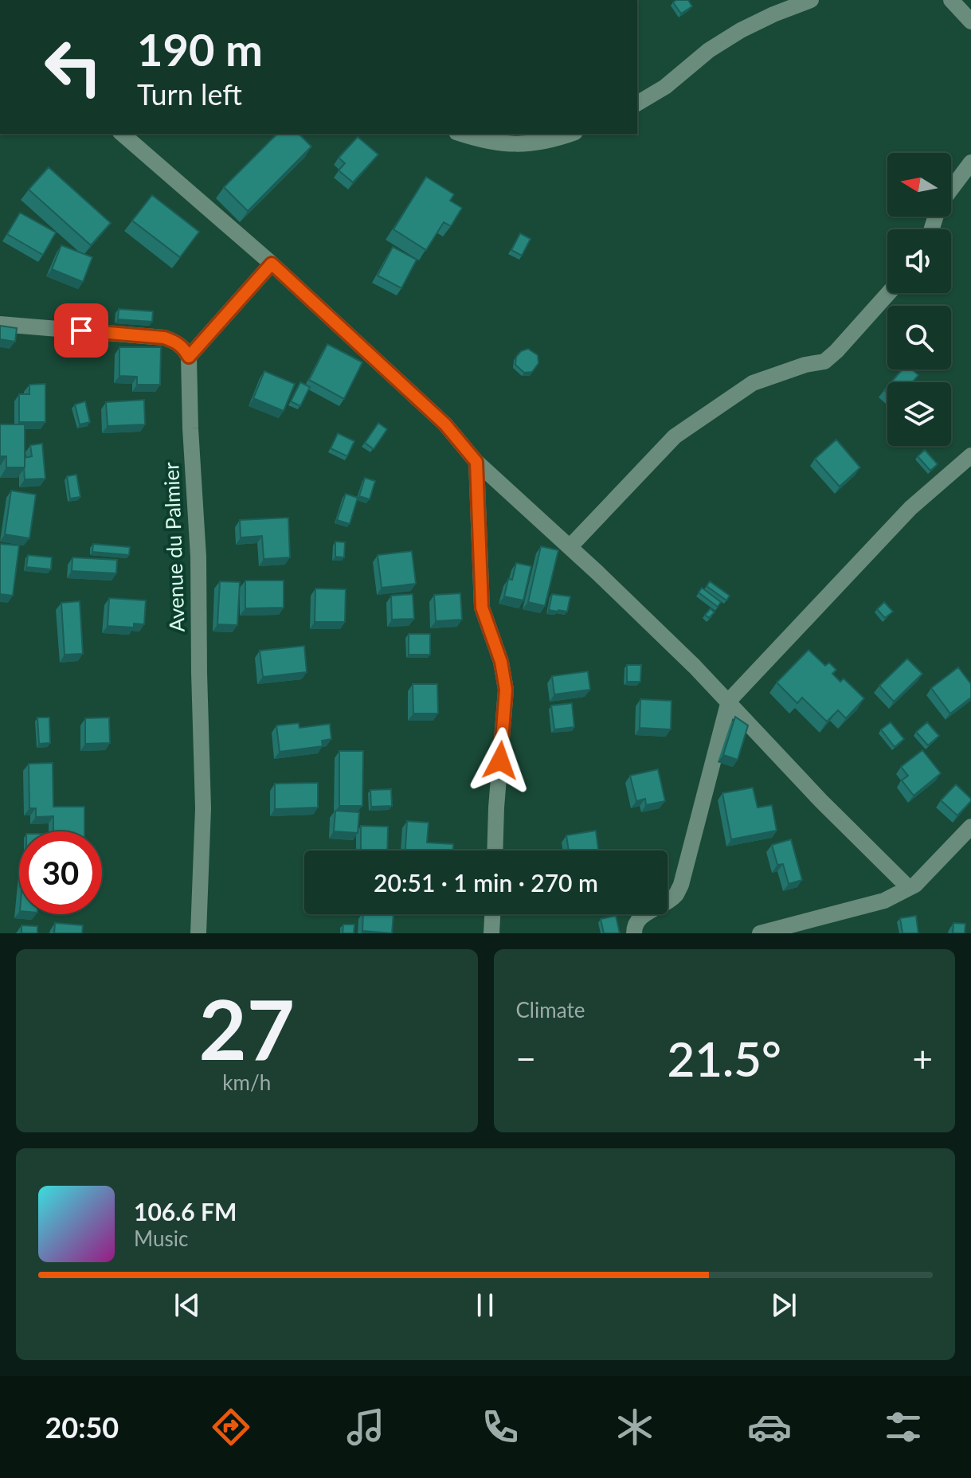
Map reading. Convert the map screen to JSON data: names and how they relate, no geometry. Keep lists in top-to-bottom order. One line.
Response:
{"streets":{"street":["Avenue du Palmier"]},"north":"left","page":{"turn":["190 m","Turn left"],"limit":"30","trip":"20:51 · 1 min · 270 m","tile":[["27","km/h"],"Climate"],"heat":["−","21.5°","+"],"song":["106.6 FM","Music"],"tabs":"20:50"}}
